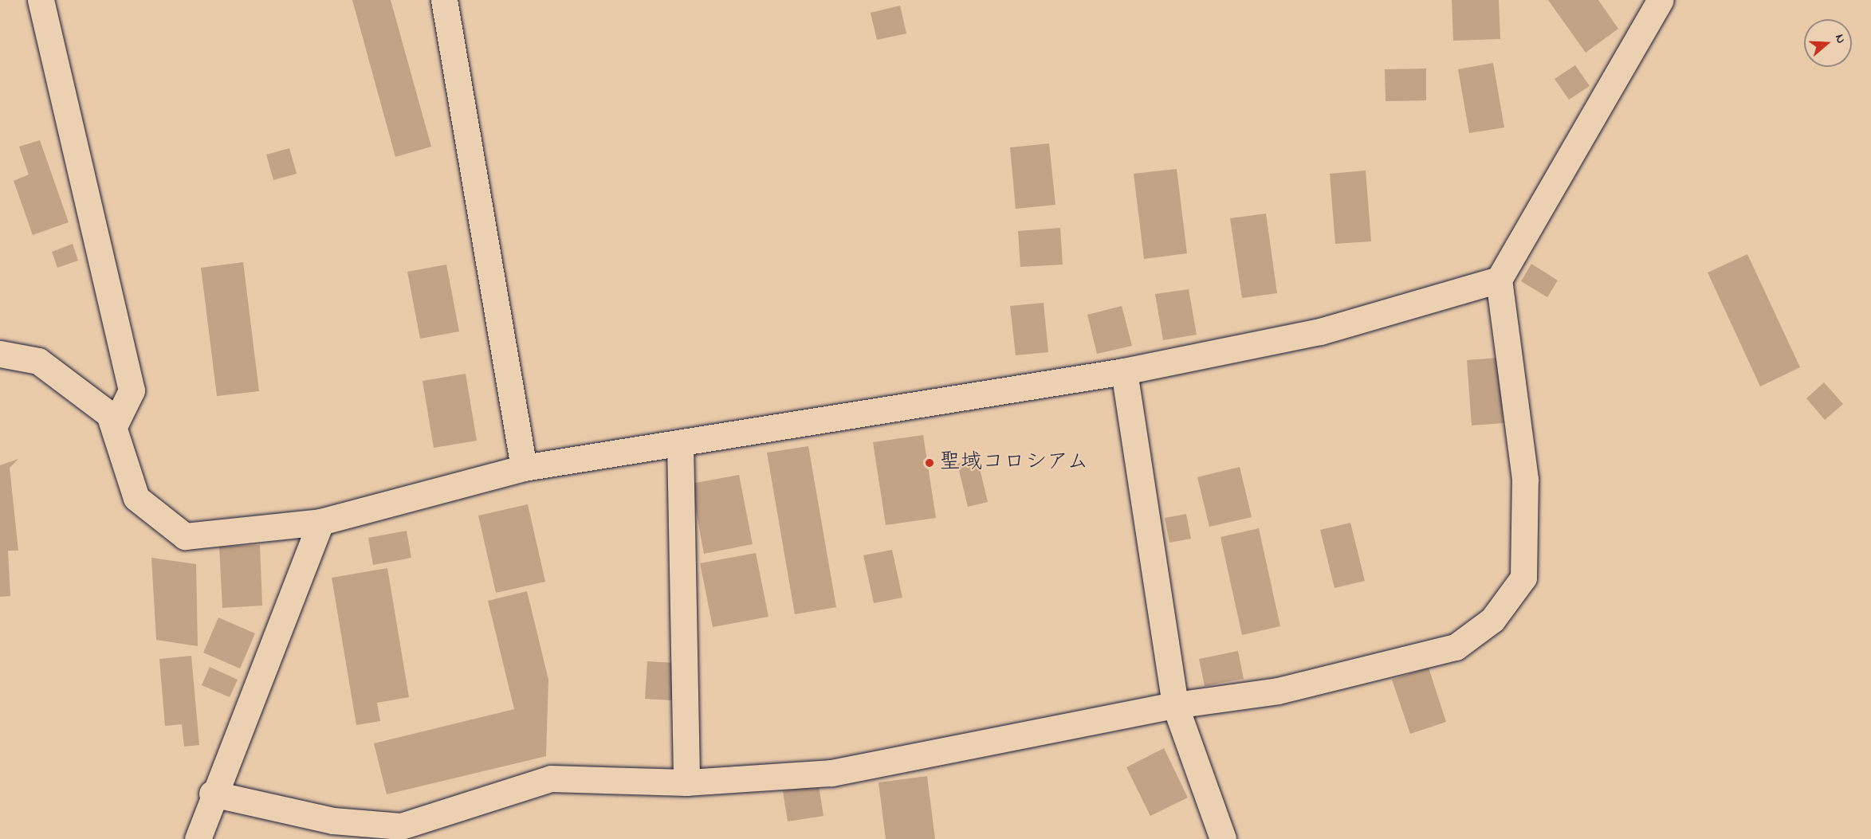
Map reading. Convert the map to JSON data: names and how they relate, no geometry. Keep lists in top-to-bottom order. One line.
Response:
{"places":["聖域コロシアム"],"north":"right"}
